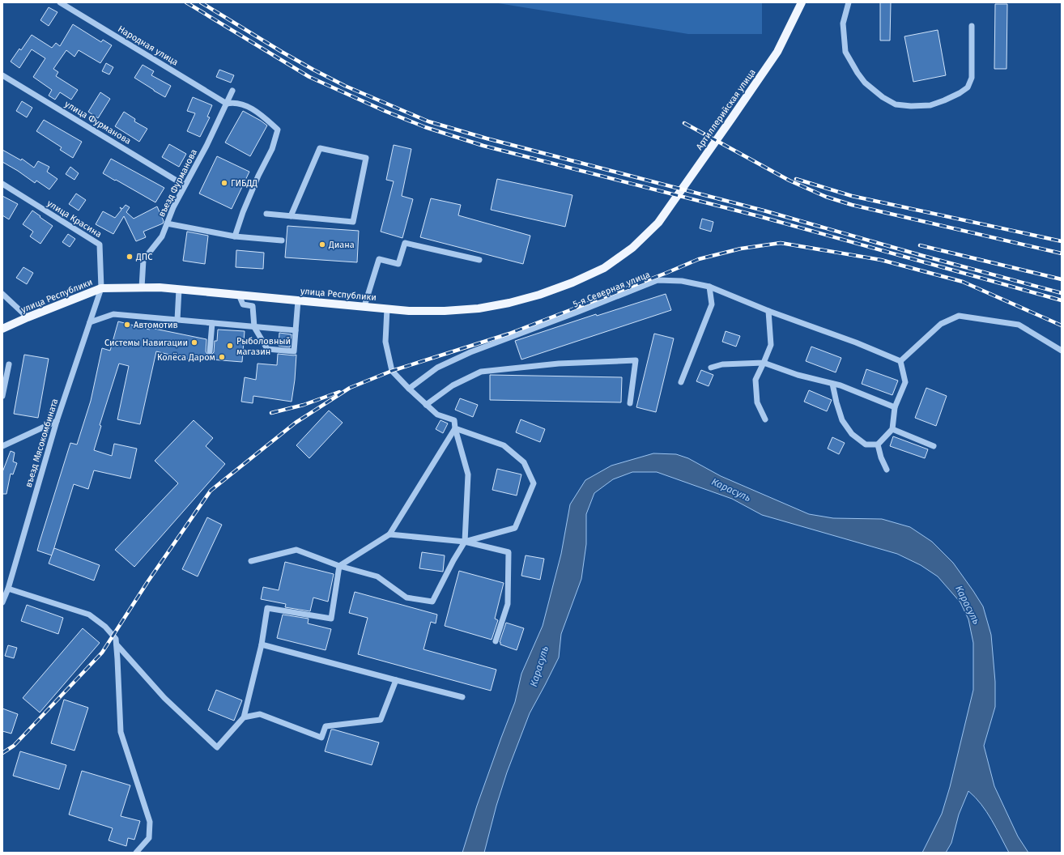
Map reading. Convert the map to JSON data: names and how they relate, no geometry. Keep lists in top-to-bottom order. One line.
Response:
{"streets":{"main road":["Артиллерийская улица","улица Республики"],"street":["Народная улица","улица Фурманова","въезд Фурманова","улица Красина","5-я Северная улица","въезд Мясокомбината"]},"crossings":[["Народная улица","въезд Фурманова"],["Артиллерийская улица","улица Республики"],["улица Фурманова","въезд Фурманова"],["въезд Фурманова","улица Республики"],["улица Красина","улица Республики"],["улица Красина","въезд Мясокомбината"],["улица Республики","въезд Мясокомбината"]],"water":["Карасуль"],"places":["ГИБДД","Диана","ДПС","Автомотив","Системы Навигации","Рыболовный магазин","Колёса Даром"]}
